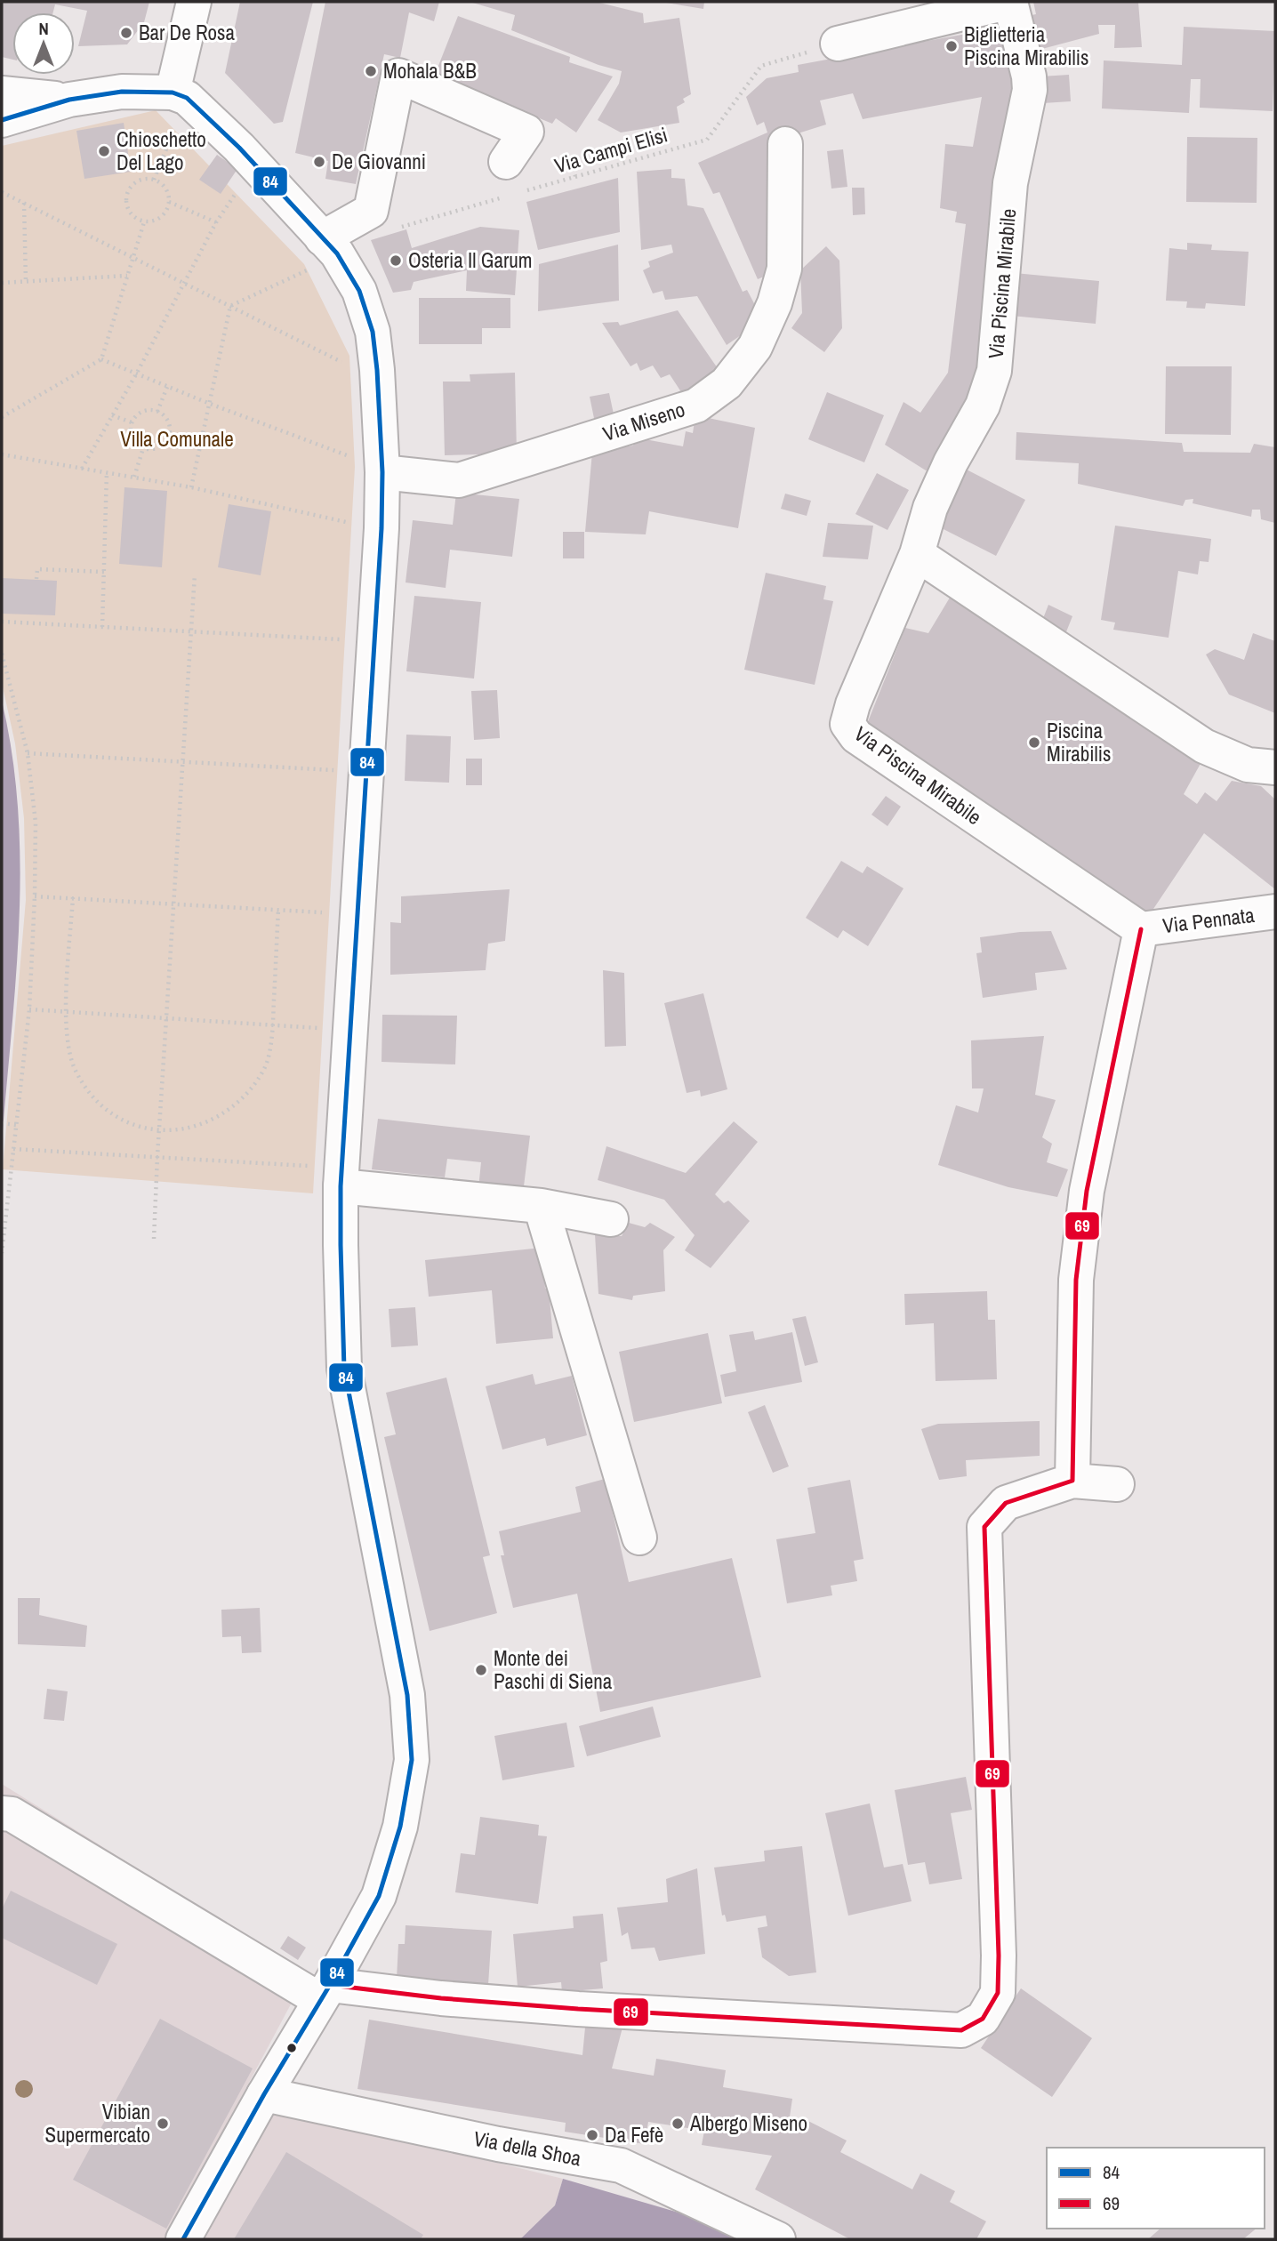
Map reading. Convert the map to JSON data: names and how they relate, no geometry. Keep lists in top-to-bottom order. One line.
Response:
{"streets":{"street":["Via Piscina Mirabile","Via Miseno","Via Pennata","Via della Shoa"],"path":["Via Campi Elisi"]},"crossings":[["Via Piscina Mirabile","Via Pennata"]],"parks":["Villa Comunale"],"places":["Bar De Rosa","Biglietteria Piscina Mirabilis","Mohala B&B","Chioschetto Del Lago","De Giovanni","Osteria Il Garum","Piscina Mirabilis","Monte dei Paschi di Siena","Vibian Supermercato","Albergo Miseno","Da Fefè"],"lines":["transit line 84","transit line 69"],"legend":["84","69"],"north":"top"}
